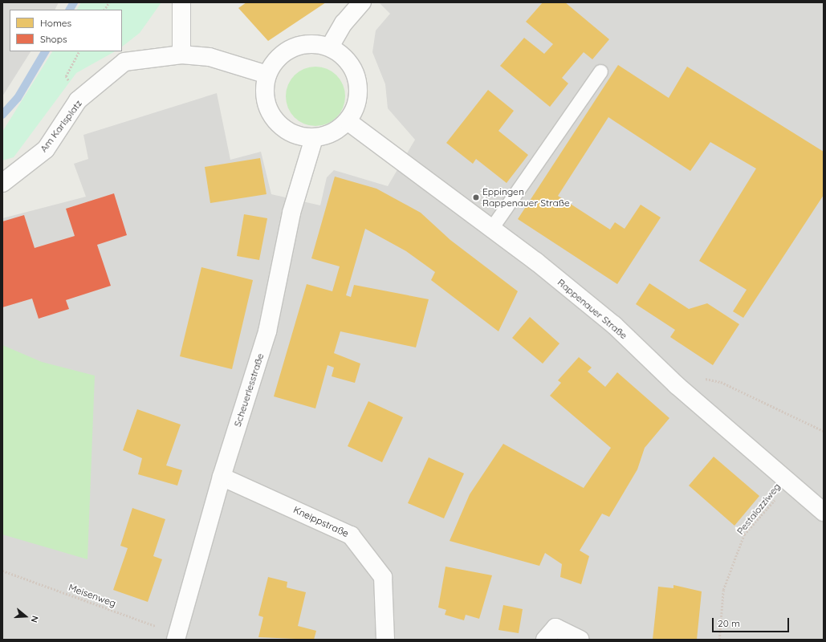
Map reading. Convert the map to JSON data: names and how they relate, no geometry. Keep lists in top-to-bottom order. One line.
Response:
{"streets":{"street":["Am Karlsplatz","Rappenauer Straße","Scheuerlesstraße","Kneippstraße"],"path":["Pestalozziweg","Meisenweg"]},"crossings":[["Am Karlsplatz","Rappenauer Straße"],["Am Karlsplatz","Scheuerlesstraße"],["Rappenauer Straße","Scheuerlesstraße"],["Rappenauer Straße","Pestalozziweg"],["Scheuerlesstraße","Kneippstraße"],["Scheuerlesstraße","Meisenweg"]],"places":["Eppingen Rappenauer Straße"],"legend":["Homes","Shops"],"scale_bar":"20 m","north":"right"}
